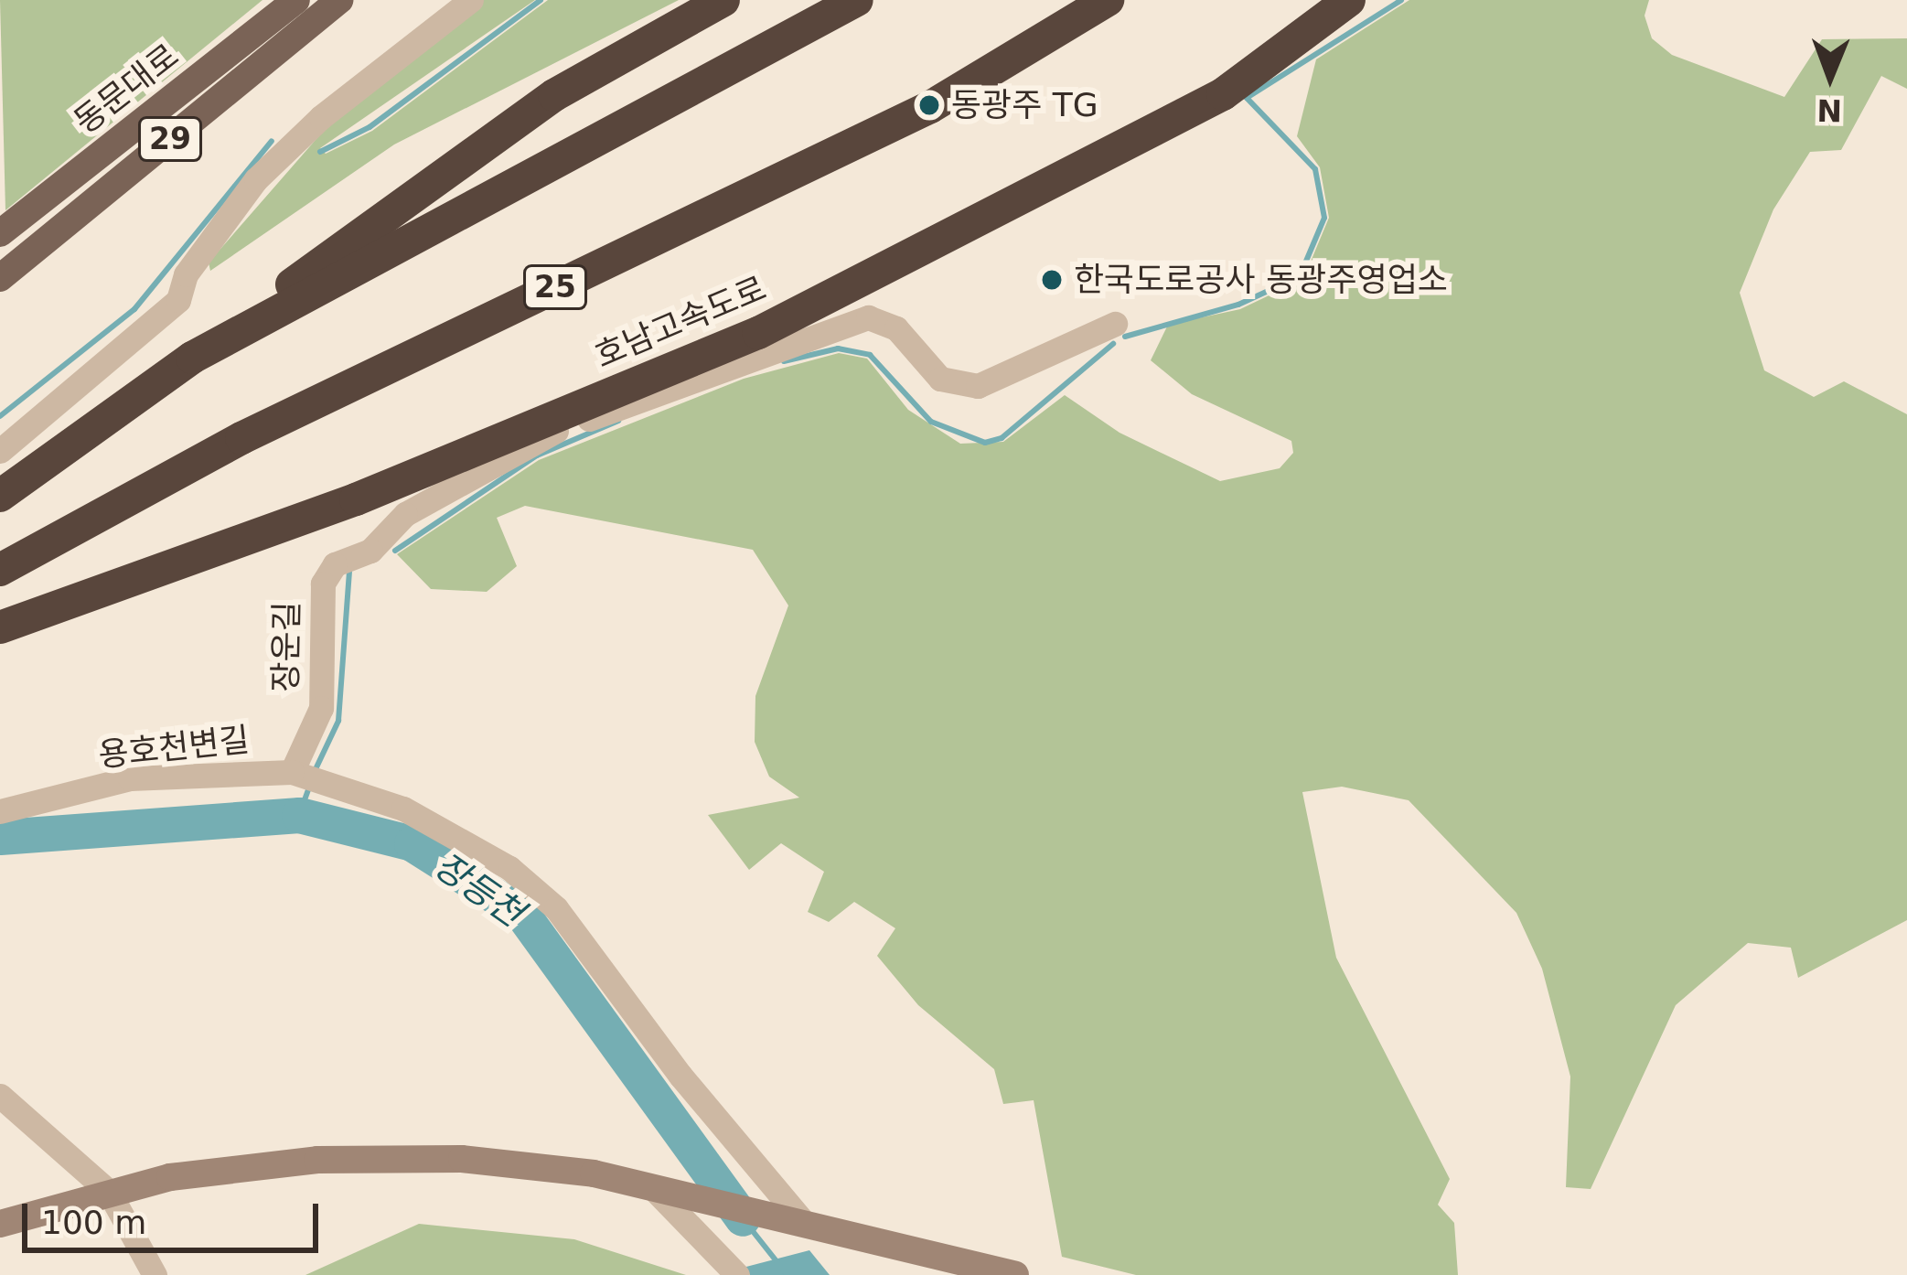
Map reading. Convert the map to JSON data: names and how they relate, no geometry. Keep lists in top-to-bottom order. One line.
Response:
{"streets":{"highway":["25","호남고속도로"],"main road":["동문대로","29"],"street":["장운길","용호천변길"]},"crossings":[["장운길","용호천변길"]],"water":["장등천"],"places":["동광주 TG","한국도로공사 동광주영업소"],"scale_bar":"100 m","north":"bottom"}
